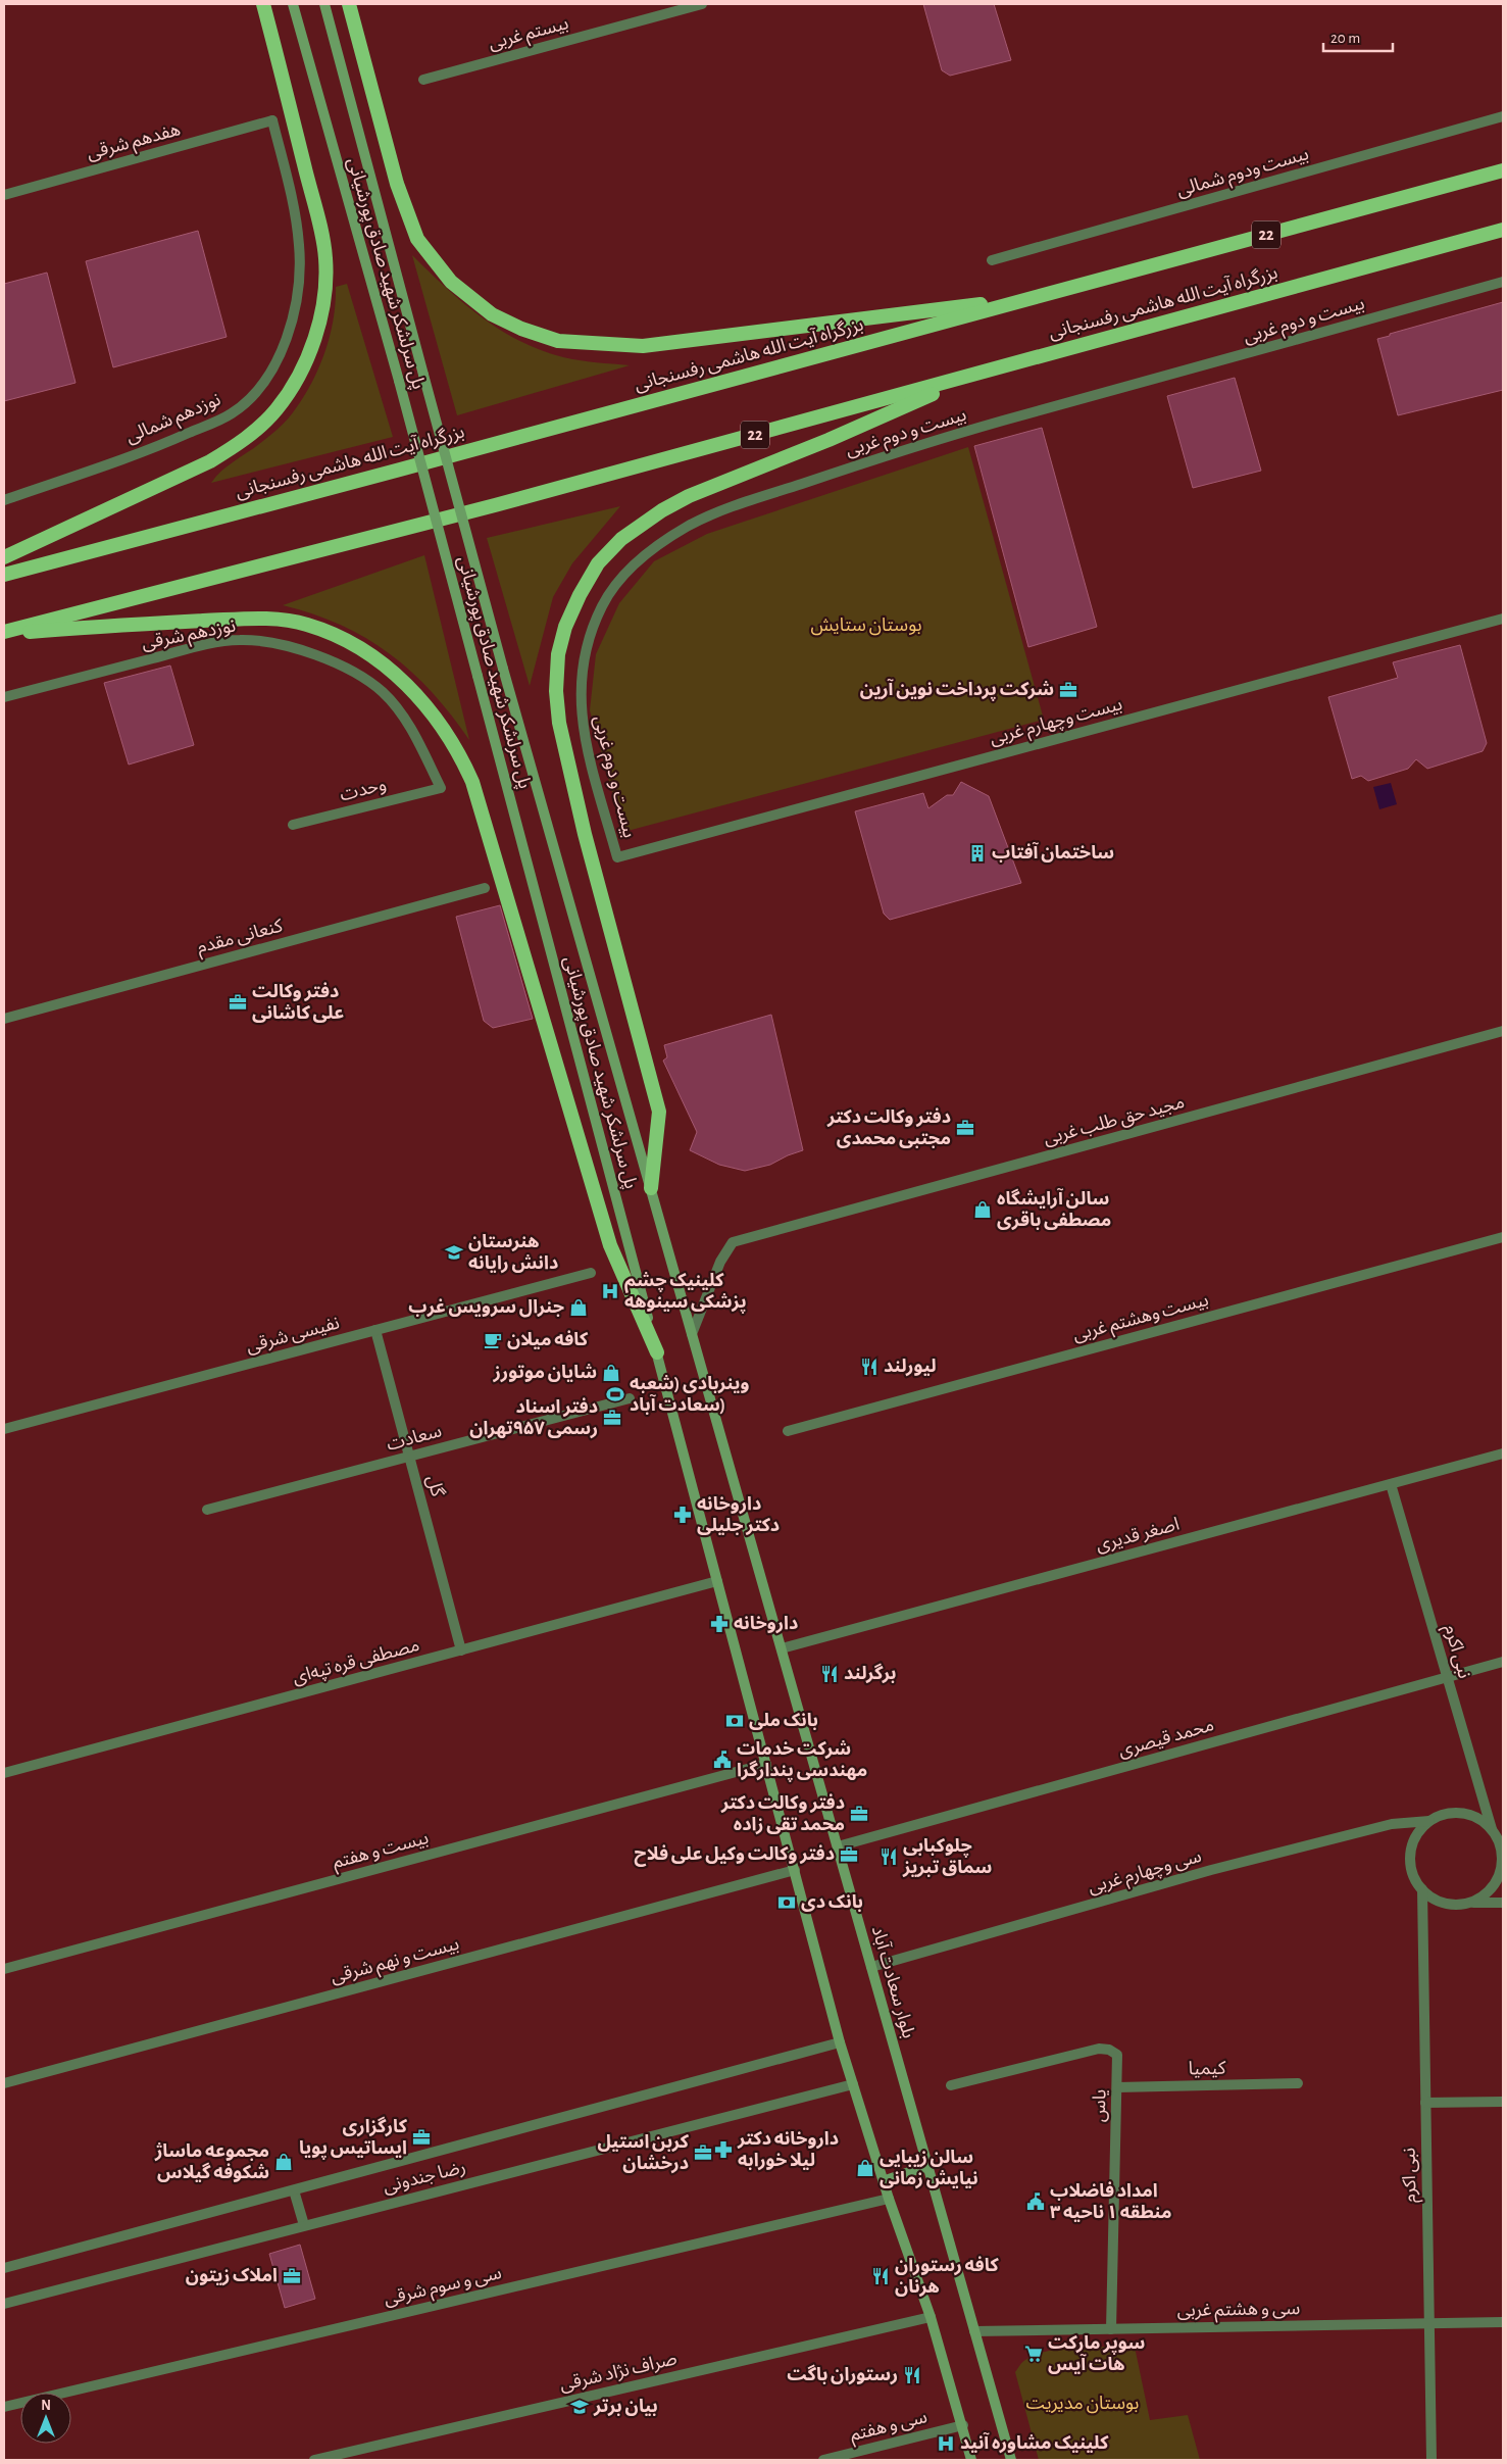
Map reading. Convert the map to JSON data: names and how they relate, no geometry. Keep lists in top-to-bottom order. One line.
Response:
{"streets":{"highway":["22","بزرگراه آیت الله هاشمی رفسنجانی"],"main road":["پل سرلشکر شهید صادق پورشیانی","بلوار سعادت آباد"],"street":["بیستم غربی","هفدهم شرقی","بیست ودوم شمالی","بیست و دوم غربی","نوزدهم شمالی","نوزدهم شرقی","بیست وچهارم غربی","وحدت","کنعانی مقدم","مجید حق طلب غربی","بیست وهشتم غربی","نفیسی شرقی","سعادت","گل","اصغر قدیری","نبی اکرم","مصطفی قره تپه‌ای","محمد قیصری","بیست و هفتم","سی وچهارم غربی","بیست و نهم شرقی","کیمیا","یاس","رضا جندونی","سی و سوم شرقی","سی و هشتم غربی","صراف‌ نژاد شرقی","سی و هفتم"]},"crossings":[["هفدهم شرقی","نوزدهم شمالی"],["پل سرلشکر شهید صادق پورشیانی","بلوار سعادت آباد"],["بیست و دوم غربی","بیست وچهارم غربی"],["نوزدهم شرقی","وحدت"],["مجید حق طلب غربی","بلوار سعادت آباد"],["نفیسی شرقی","گل"],["سعادت","گل"],["گل","مصطفی قره تپه‌ای"],["اصغر قدیری","نبی اکرم"],["اصغر قدیری","بلوار سعادت آباد"],["نبی اکرم","محمد قیصری"],["نبی اکرم","سی وچهارم غربی"],["نبی اکرم","سی و هشتم غربی"],["محمد قیصری","بلوار سعادت آباد"],["سی وچهارم غربی","بلوار سعادت آباد"],["بلوار سعادت آباد","سی و هشتم غربی"],["کیمیا","یاس"],["یاس","سی و هشتم غربی"]],"parks":["بوستان ستایش","بوستان مدیریت"],"places":{"office":["شرکت پرداخت نوین آرین","دفتر وکالت علی کاشانی","دفتر وکالت دکتر مجتبی محمدی","دفتر اسناد رسمی ۹۵۷تهران","دفتر وکالت دکتر محمد تقی زاده","دفتر وکالت وکیل علی فلاح","کارگزاری ایساتیس پویا","کربن استیل درخشان","املاک زیتون"],"building":["ساختمان آفتاب"],"shop":["سالن آرایشگاه مصطفی باقری","جنرال سرویس غرب","شایان موتورز","مجموعه ماساژ شکوفه گیلاس","سالن زیبایی نیایش زمانی"],"school or university":["هنرستان دانش رایانه","بیان برتر"],"hospital":["کلینیک چشم پزشکی سینوهه","کلینیک مشاوره آنید"],"cafe":["کافه میلان"],"restaurant":["لیورلند","برگرلند","چلوکبابی سماق تبریز","كافه رستوران هرنان","رستوران باگت"],"sports":["وینربادی (شعبه سعادت آباد)"],"pharmacy":["داروخانه دکتر جلیلی","داروخانه","داروخانه دکتر لیلا خورابه"],"bank":["بانک ملی","بانک دی"],"public building":["شرکت خدمات مهندسى پندارگرا","امداد فاضلاب منطقه ۱ ناحیه ۳"],"supermarket":["سوپر مارکت هات آیس"]},"scale_bar":"20 m","north":"top"}
